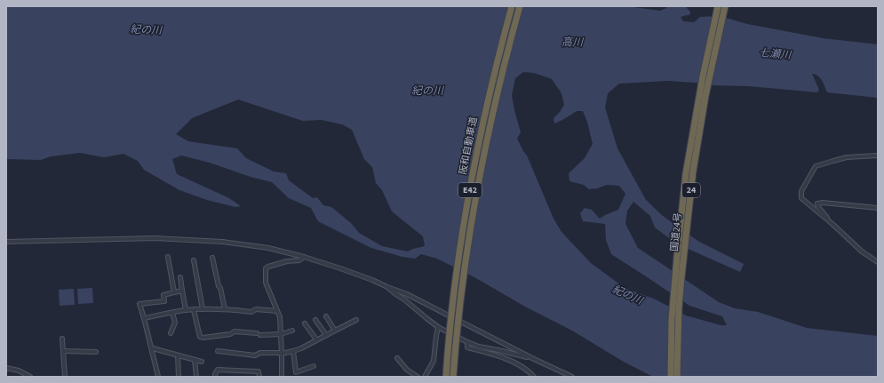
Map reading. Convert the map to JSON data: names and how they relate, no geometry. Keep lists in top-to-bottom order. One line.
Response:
{"streets":{"highway":["阪和自動車道","E42","24","国道24号"]},"water":["紀の川","高川","七瀬川"]}
